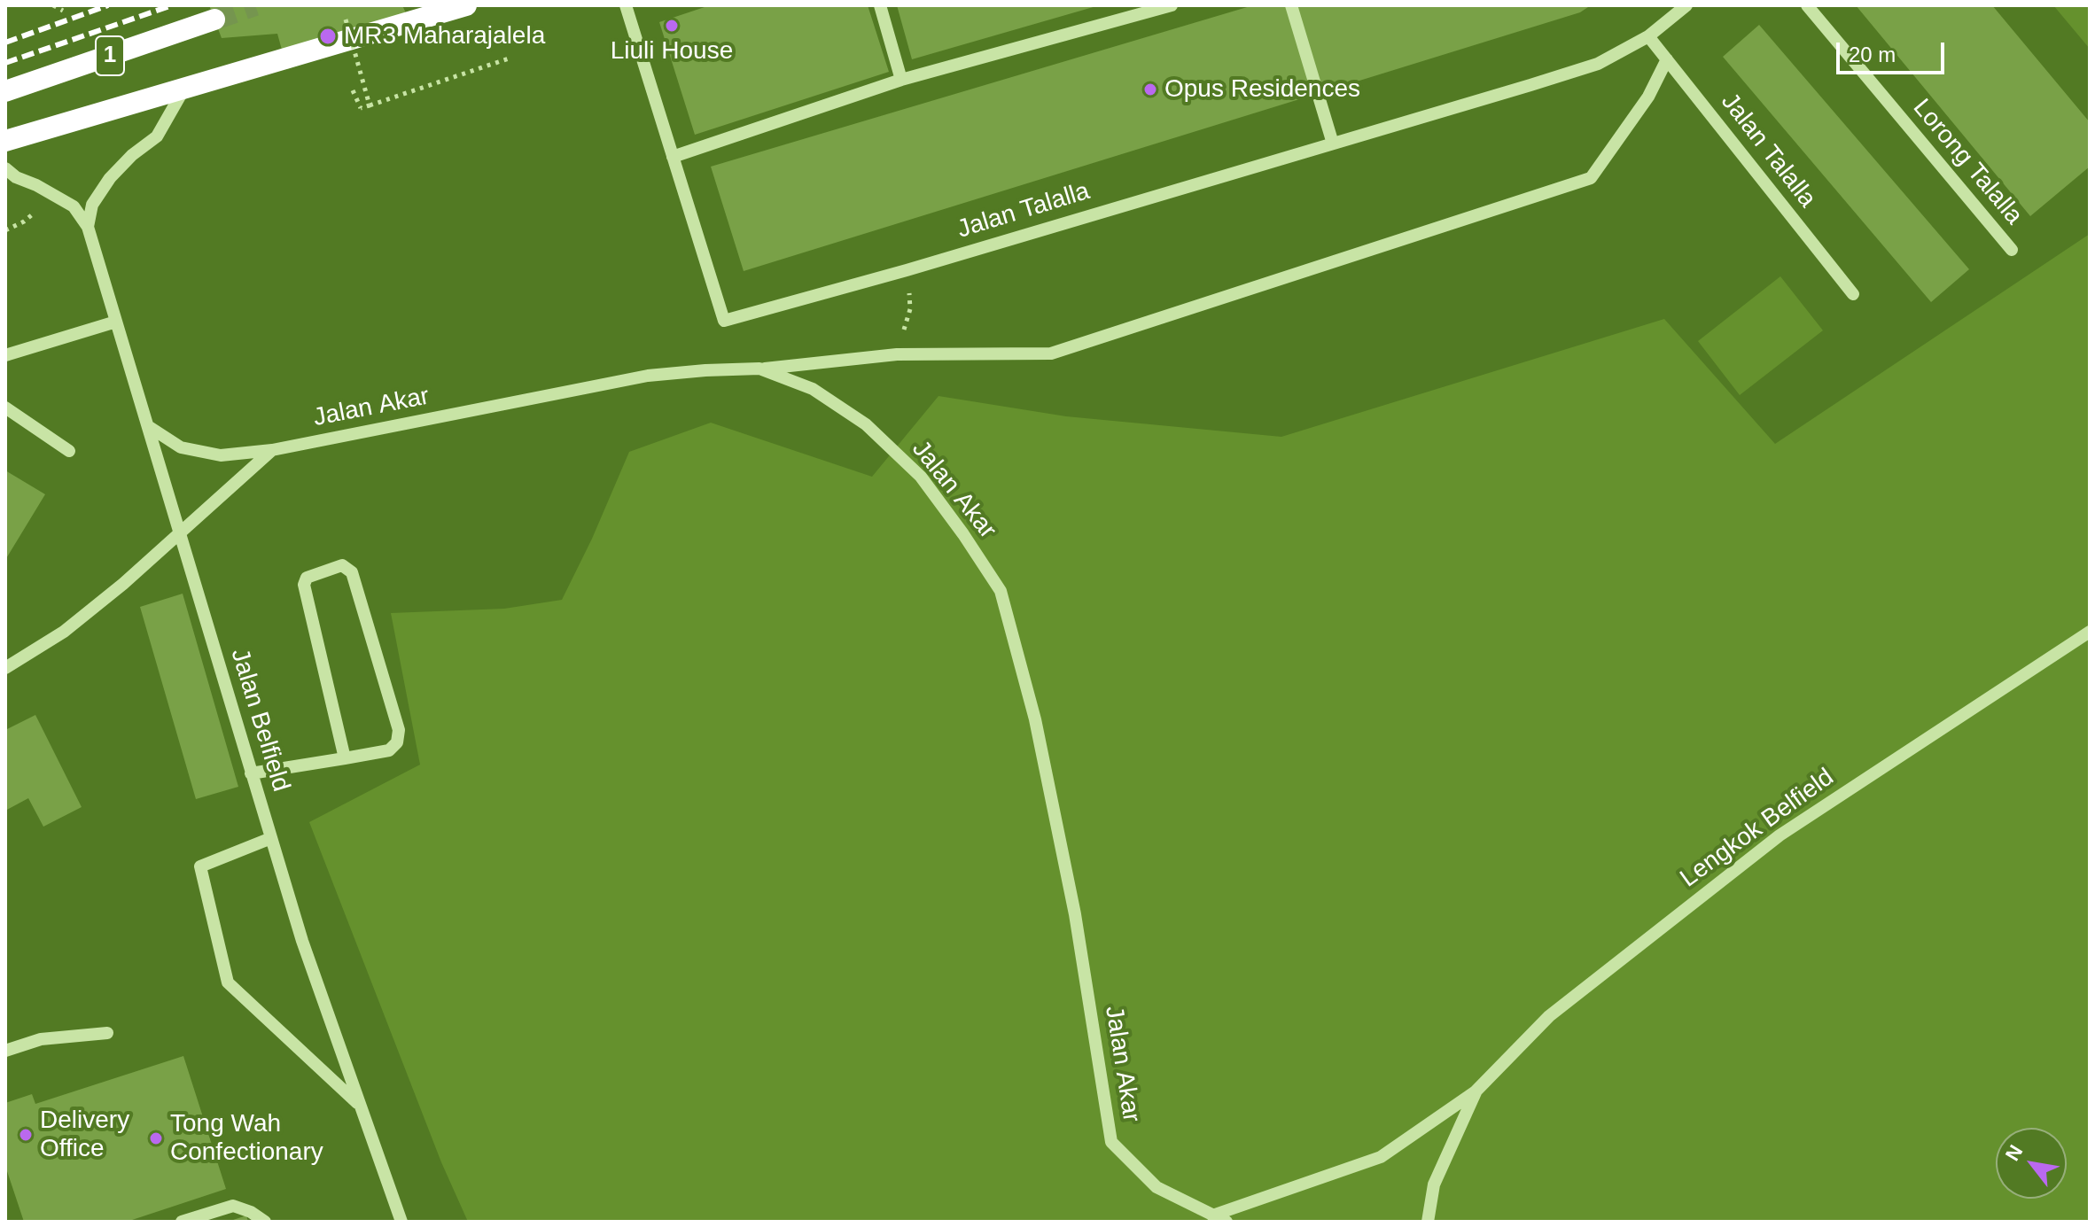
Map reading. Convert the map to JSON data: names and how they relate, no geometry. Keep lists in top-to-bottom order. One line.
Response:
{"streets":{"highway":["1"],"street":["Jalan Talalla","Lorong Talalla","Jalan Akar","Jalan Belfield","Lengkok Belfield"]},"crossings":[["Jalan Akar","Jalan Belfield"],["Jalan Akar","Lengkok Belfield"]],"places":["Liuli House","MR3 Maharajalela","Opus Residences","Delivery Office","Tong Wah Confectionary"],"scale_bar":"20 m","north":"top left"}
